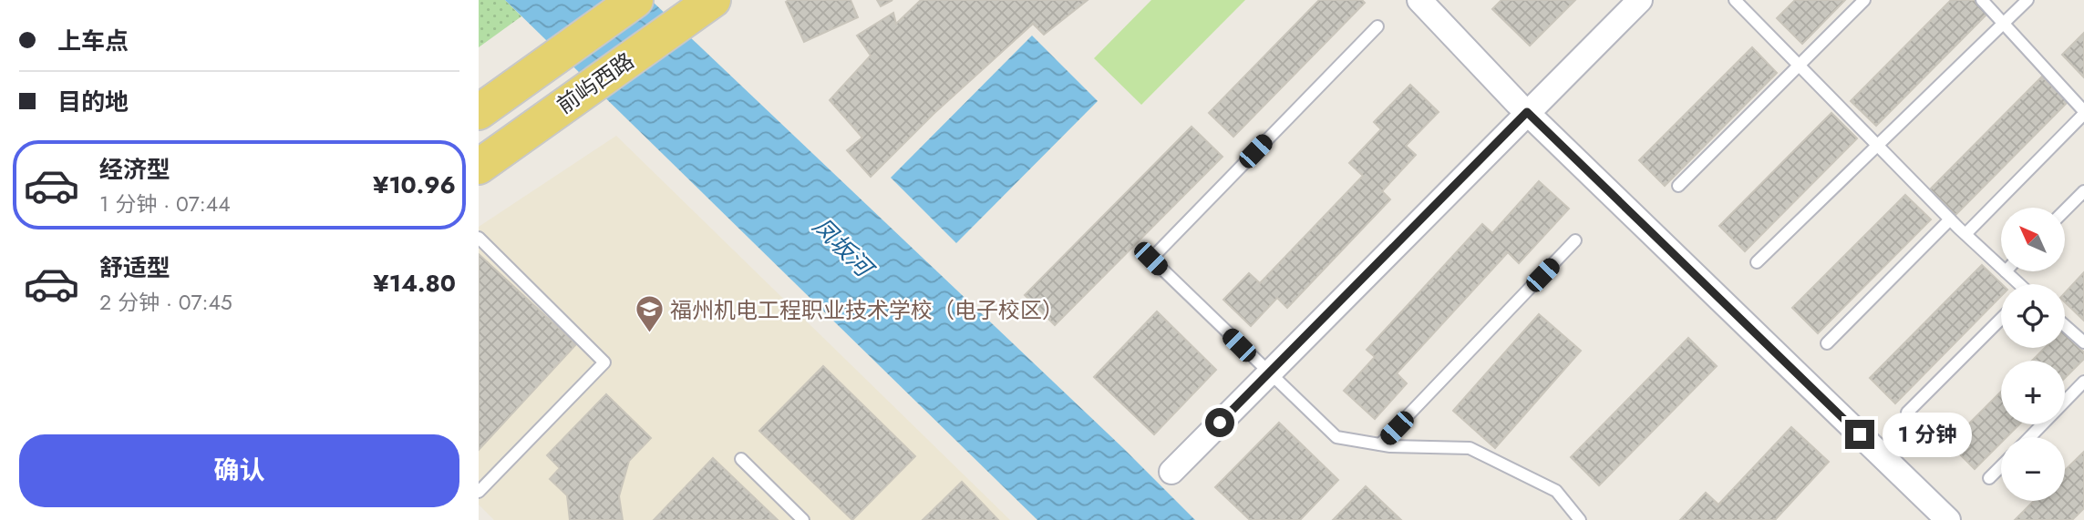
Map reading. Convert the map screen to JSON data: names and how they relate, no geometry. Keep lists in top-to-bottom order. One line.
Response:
{"streets":{"main road":["前屿西路"]},"water":["凤坂河"],"places":{"school or university":["福州机电工程职业技术学校（电子校区）"]},"north":"top left","page":{"banner":["上车点","目的地"],"list":[{"name":"经济型","note":"1 分钟 · 07:44","value":"¥10.96"},{"name":"舒适型","note":"2 分钟 · 07:45","value":"¥14.80"}],"map_buttons":["+","−"],"bubble":"1 分钟","buttons":"确认"}}
